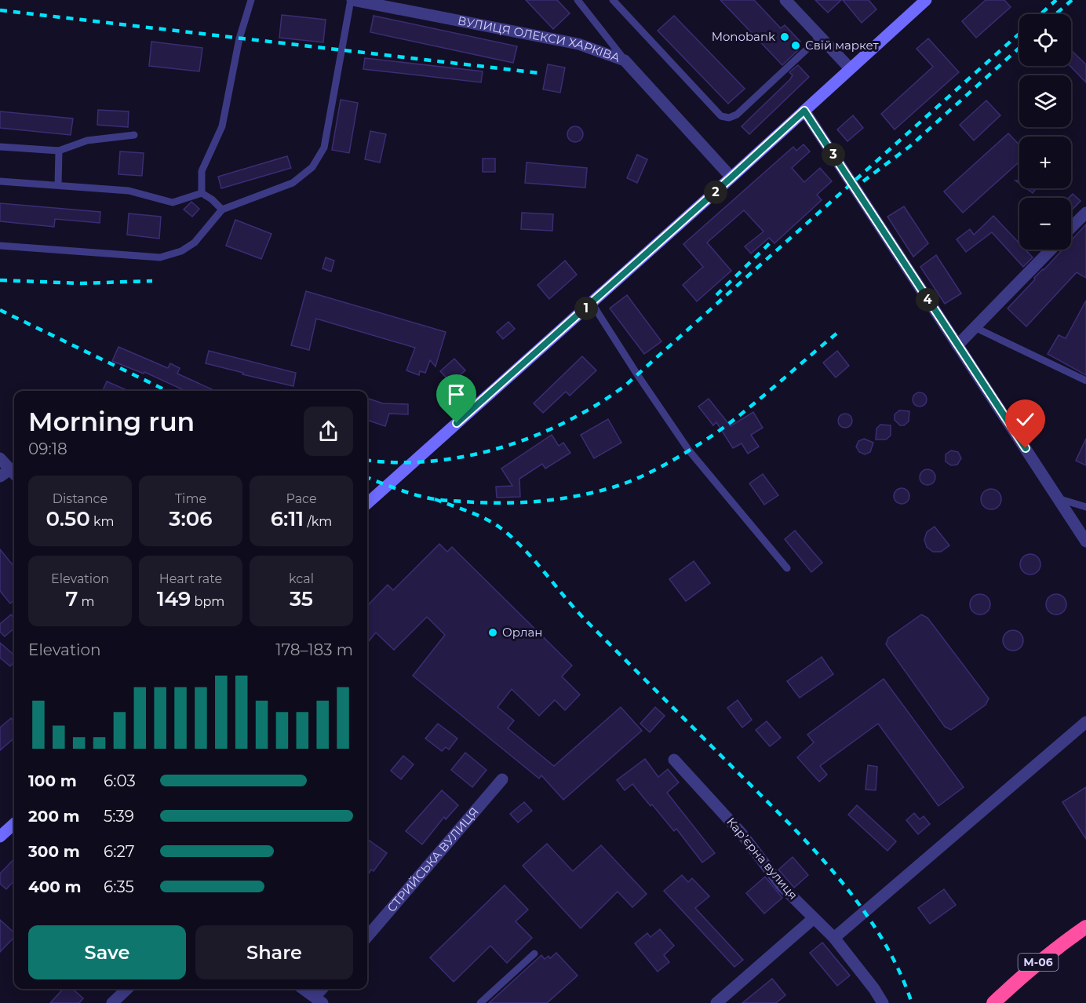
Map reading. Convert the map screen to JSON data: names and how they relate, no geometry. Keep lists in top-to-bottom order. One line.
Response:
{"streets":{"highway":["М-06"],"street":["ВУЛИЦЯ ОЛЕКСИ ХАРКІВА","Карʼєрна вулиця","СТРИЙСЬКА ВУЛИЦЯ"]},"places":["Monobank","Свій маркет","Орлан"],"page":{"map_buttons":["+","−"],"pins":["3","2","4","1"],"heading":["Morning run","09:18"],"stats":[["Distance","0.50 km"],["Time","3:06"],["Pace","6:11 /km"],["Elevation","7 m"],["Heart rate","149 bpm"],["kcal","35"]],"chart":["Elevation","178–183 m"],"list":[{"name":"100 m","note":"6:03"},{"name":"200 m","note":"5:39"},{"name":"300 m","note":"6:27"},{"name":"400 m","note":"6:35"}],"buttons":["Save","Share"]}}
